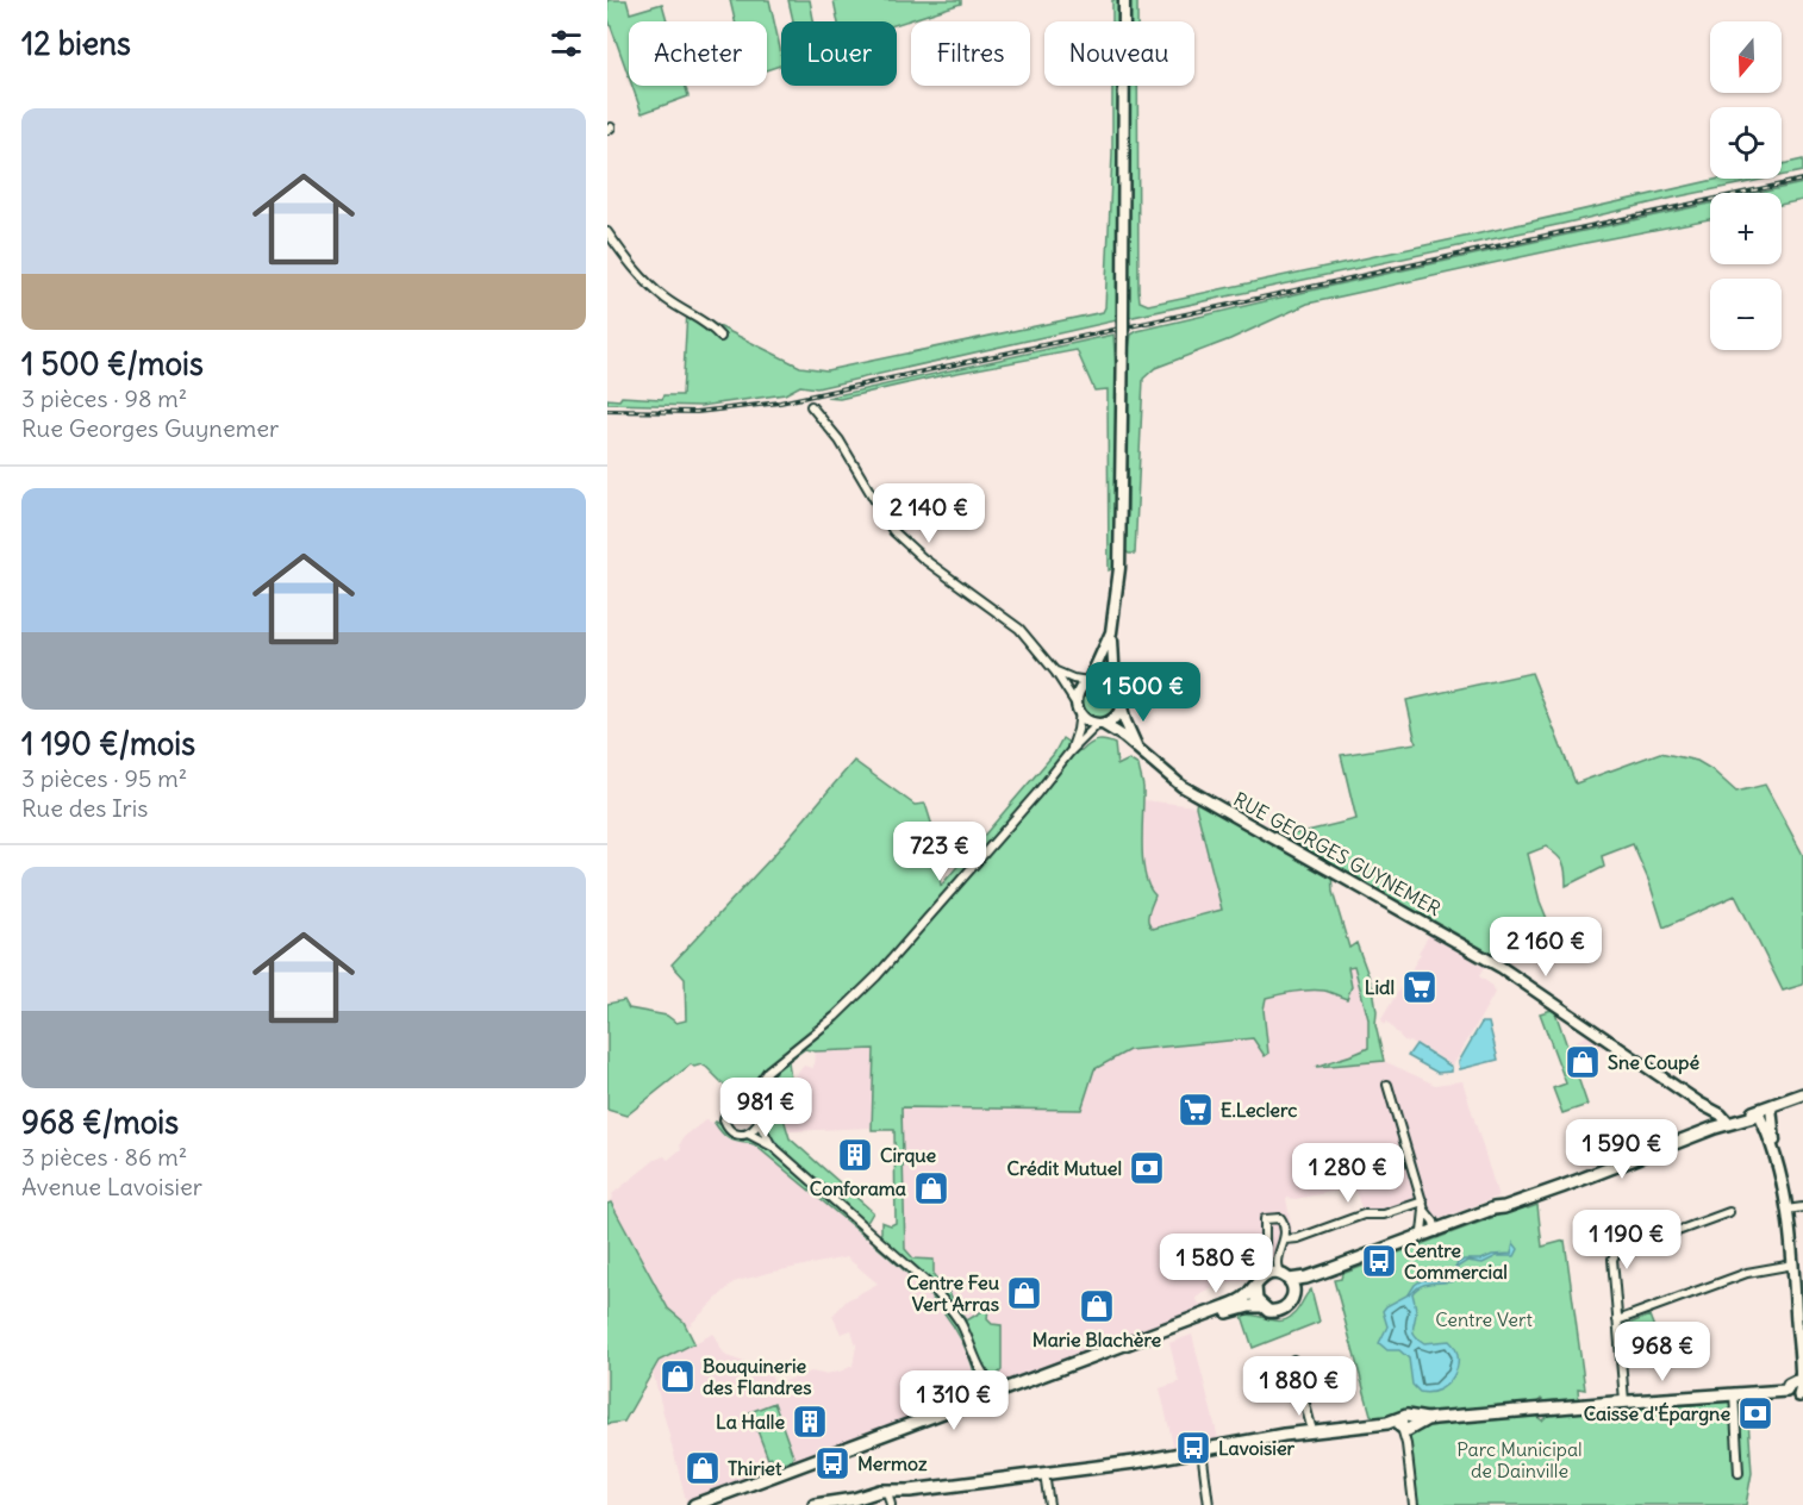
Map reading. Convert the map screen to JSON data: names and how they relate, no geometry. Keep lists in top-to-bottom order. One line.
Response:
{"streets":{"street":["RUE GEORGES GUYNEMER"]},"parks":["Centre Vert","Parc Municipal de Dainville"],"places":{"supermarket":["Lidl","E.Leclerc"],"shop":["Sne Coupé","Conforama","Centre Feu Vert Arras","Marie Blachère","Bouquinerie des Flandres","Thiriet"],"building":["Cirque","La Halle"],"bank":["Crédit Mutuel","Caisse d'Épargne"],"bus stop":["Centre Commercial","Lavoisier","Mermoz"]},"north":"bottom","page":{"heading":"12 biens","map_buttons":["+","−"],"chip":["Acheter","Louer","Filtres","Nouveau"],"list":[{"name":"1 500 €/mois","note":"3 pièces · 98 m² · Rue Georges Guynemer"},{"name":"1 190 €/mois","note":"3 pièces · 95 m² · Rue des Iris"},{"name":"968 €/mois","note":"3 pièces · 86 m² · Avenue Lavoisier"}],"price":["2 140 €","1 500 €","723 €","2 160 €","981 €","1 590 €","1 280 €","1 190 €","1 580 €","968 €","1 880 €","1 310 €"]}}
